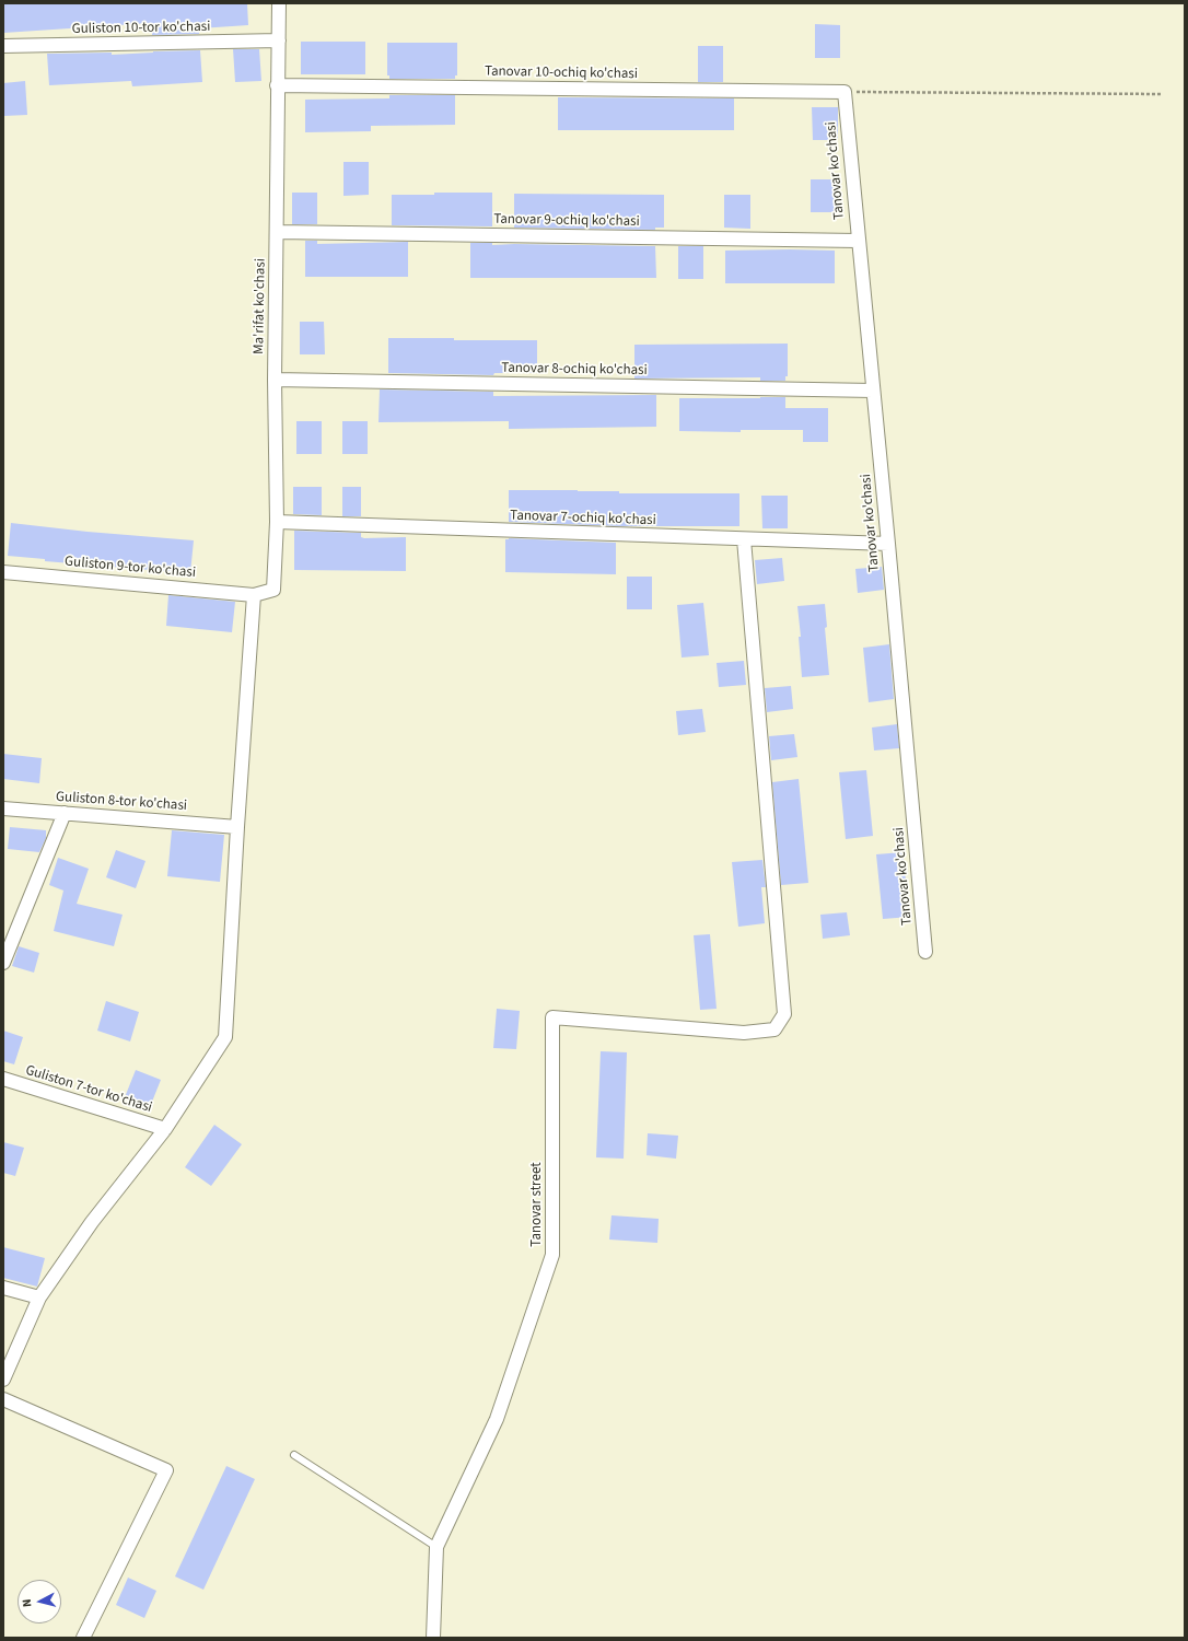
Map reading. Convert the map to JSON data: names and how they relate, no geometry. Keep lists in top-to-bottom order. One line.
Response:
{"streets":{"street":["Guliston 10-tor ko'chasi","Tanovar 10-ochiq ko'chasi","Tanovar ko'chasi","Tanovar 9-ochiq ko'chasi","Ma'rifat ko'chasi","Tanovar 8-ochiq ko'chasi","Tanovar 7-ochiq ko'chasi","Guliston 9-tor ko'chasi","Guliston 8-tor ko'chasi","Guliston 7-tor ko'chasi","Tanovar street"]},"crossings":[["Guliston 10-tor ko'chasi","Ma'rifat ko'chasi"],["Tanovar 10-ochiq ko'chasi","Tanovar ko'chasi"],["Tanovar 10-ochiq ko'chasi","Ma'rifat ko'chasi"],["Tanovar ko'chasi","Tanovar 9-ochiq ko'chasi"],["Tanovar ko'chasi","Tanovar 8-ochiq ko'chasi"],["Tanovar ko'chasi","Tanovar 7-ochiq ko'chasi"],["Tanovar 9-ochiq ko'chasi","Ma'rifat ko'chasi"],["Ma'rifat ko'chasi","Tanovar 8-ochiq ko'chasi"],["Ma'rifat ko'chasi","Tanovar 7-ochiq ko'chasi"],["Ma'rifat ko'chasi","Guliston 9-tor ko'chasi"],["Tanovar 7-ochiq ko'chasi","Tanovar street"]],"north":"left"}
